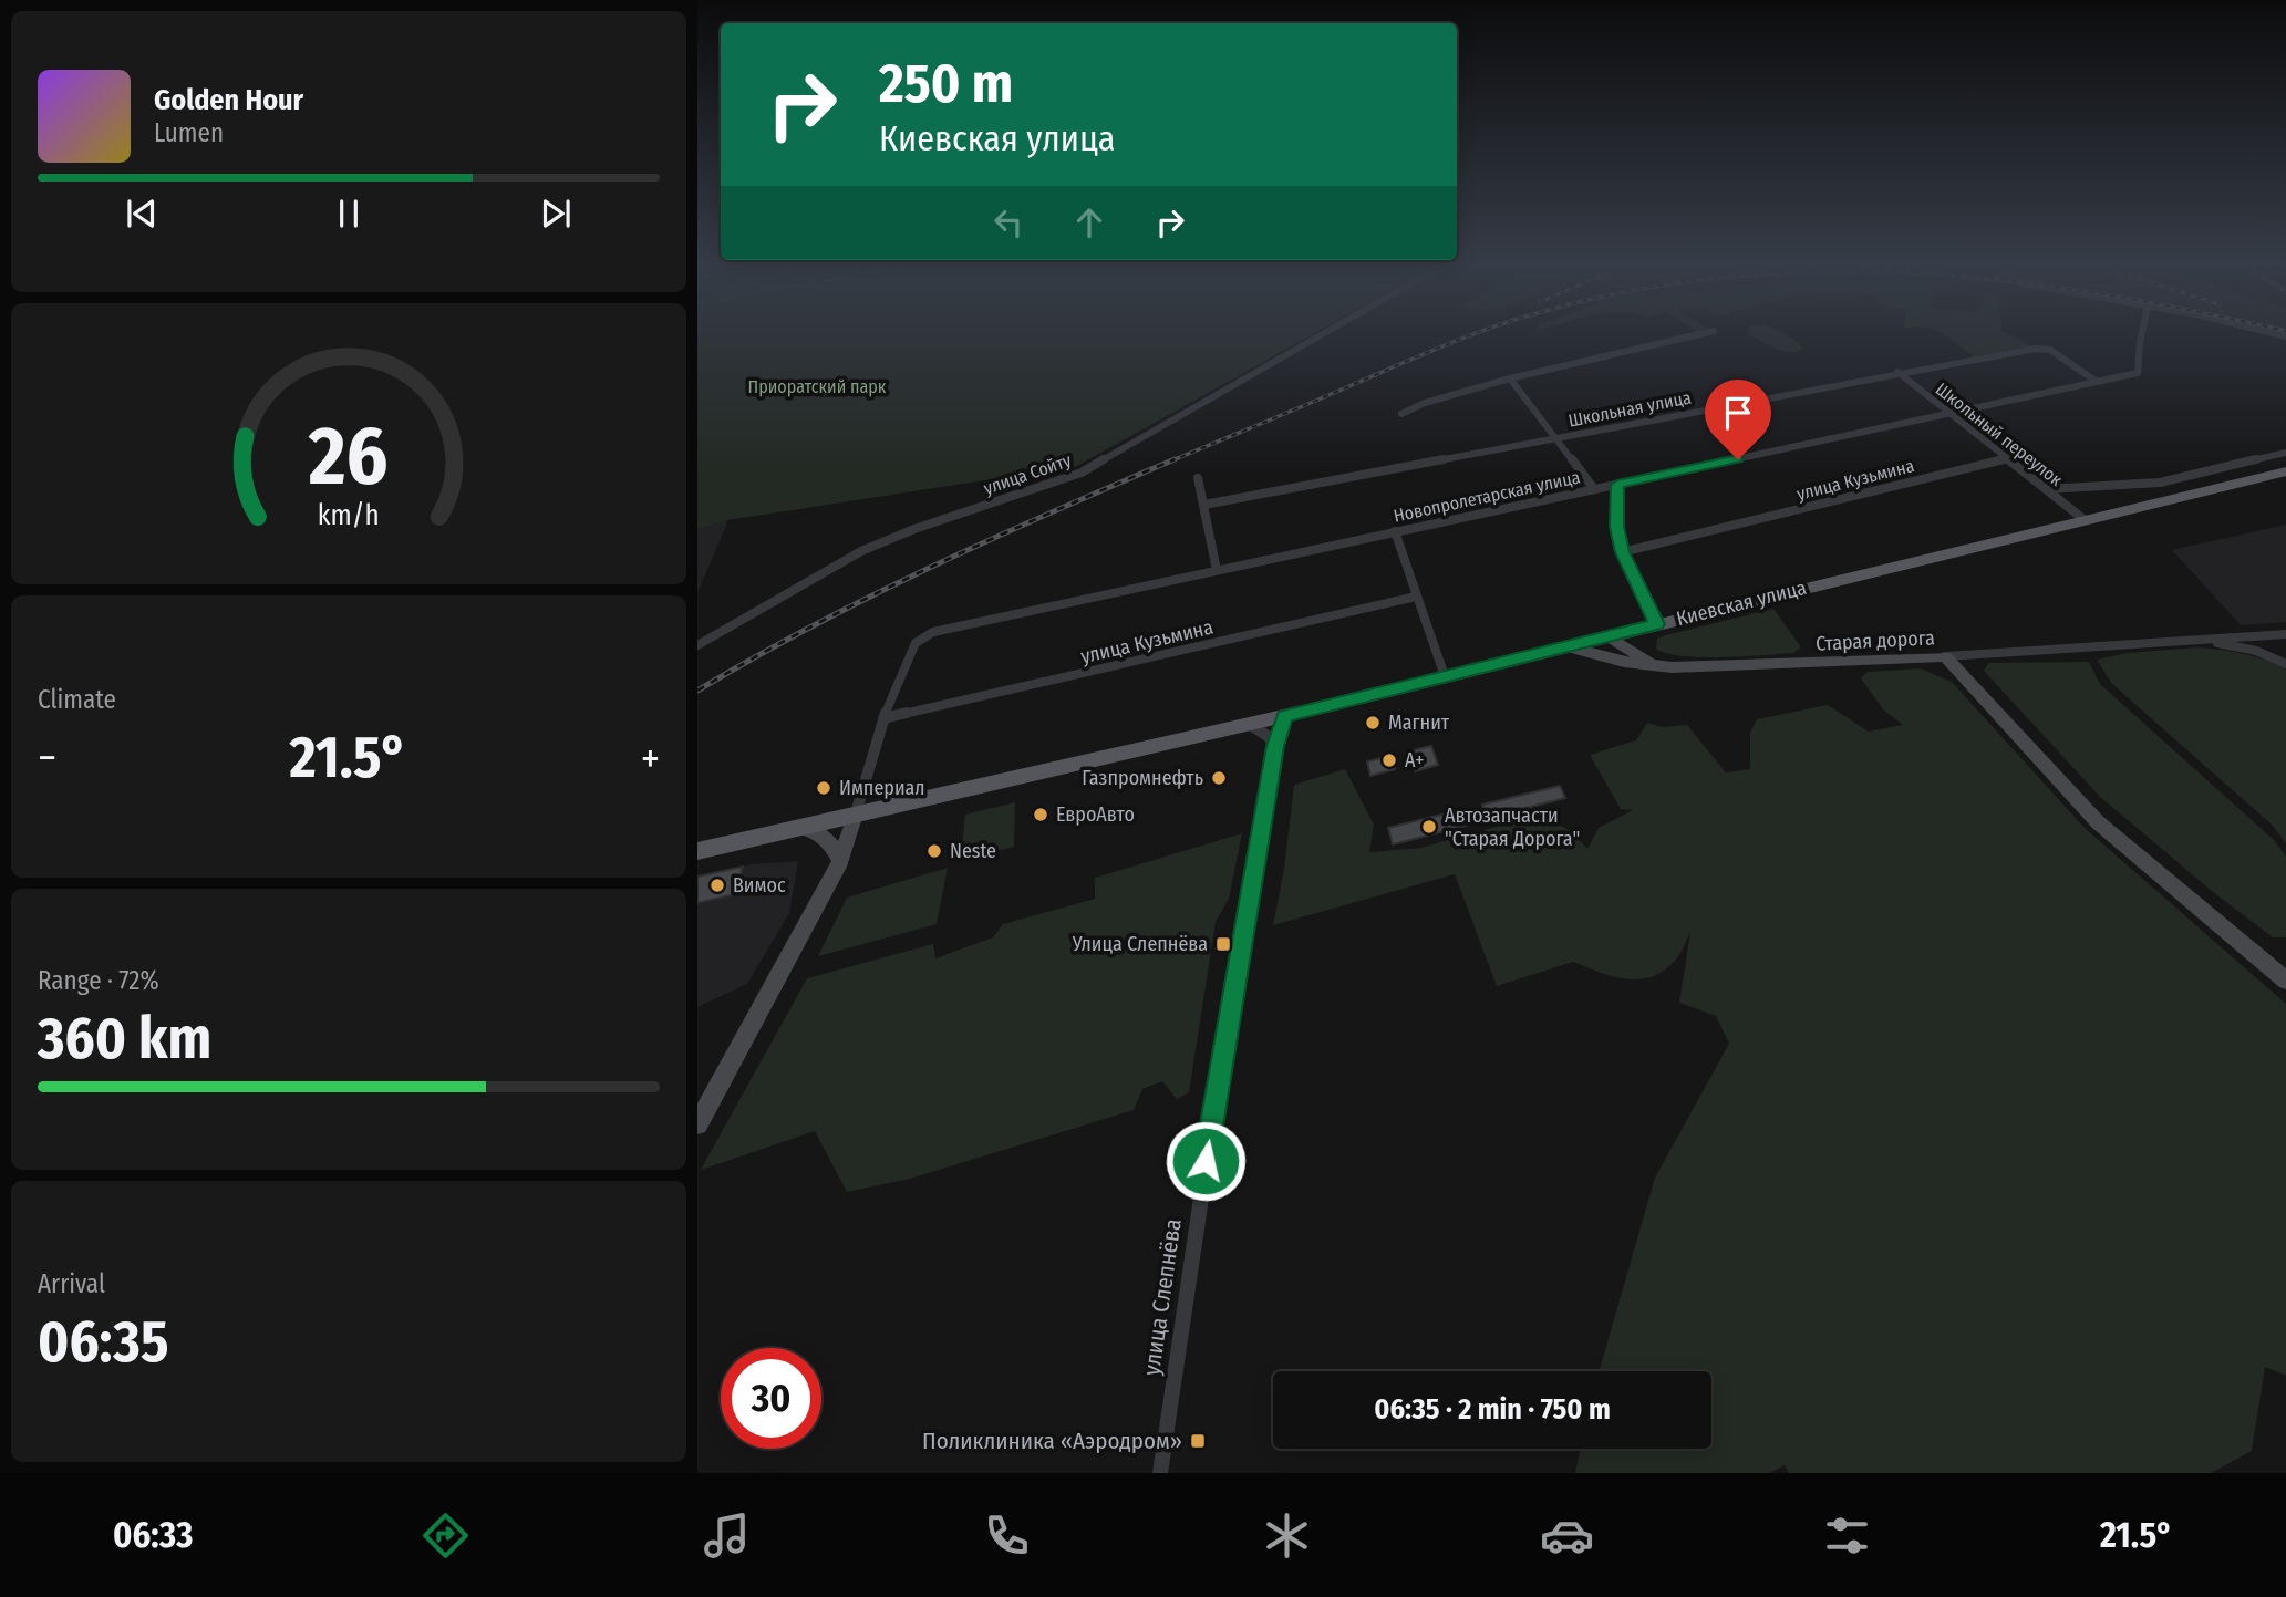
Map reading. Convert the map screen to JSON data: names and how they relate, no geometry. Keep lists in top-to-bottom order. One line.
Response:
{"streets":{"main road":["Киевская улица"],"street":["Школьная улица","Школьный переулок","улица Сойту","улица Кузьмина","Новопролетарская улица","Старая дорога","улица Слепнёва"]},"crossings":[["Школьная улица","Школьный переулок"],["Школьная улица","Новопролетарская улица"],["Школьный переулок","улица Кузьмина"],["Школьный переулок","Новопролетарская улица"],["Школьный переулок","Киевская улица"],["улица Кузьмина","Новопролетарская улица"],["Киевская улица","Старая дорога"],["Киевская улица","улица Слепнёва"]],"parks":["Приоратский парк"],"places":{"other":["Магнит","А+","Газпромнефть","Империал","ЕвроАвто","Автозапчасти \"Старая Дорога\"","Neste","Вимос"],"transit":["Улица Слепнёва","Поликлиника «Аэродром»"]},"page":{"turn":["250 m","Киевская улица"],"song":["Golden Hour","Lumen"],"tile":["Climate",["Range · 72%","360 km"],["Arrival","06:35"]],"heat":["−","21.5°","+"],"limit":"30","trip":"06:35 · 2 min · 750 m","tabs":["06:33","21.5°"],"gauge":["26","km/h"]}}
